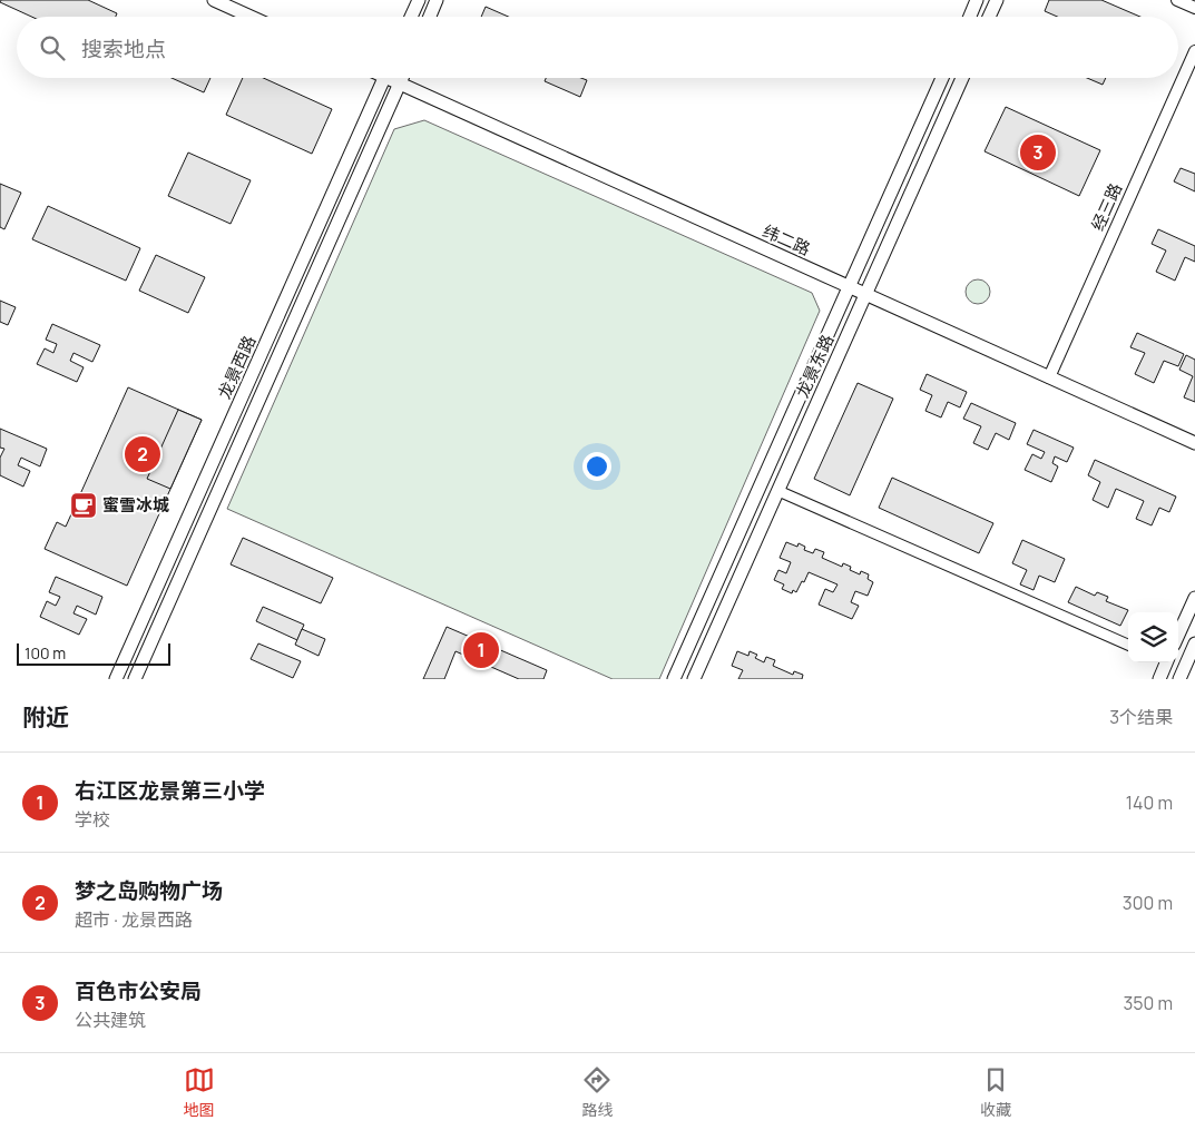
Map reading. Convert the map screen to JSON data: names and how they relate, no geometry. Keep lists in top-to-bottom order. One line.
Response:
{"streets":{"main road":["纬二路","龙景东路","龙景西路"],"street":["经三路"]},"crossings":[["经三路","纬二路"],["纬二路","龙景东路"],["纬二路","龙景西路"]],"places":{"cafe":["蜜雪冰城"]},"scale_bar":"100 m","page":{"search":"搜索地点","pins":["3","2","1"],"scale":"100 m","heading":["附近","3个结果"],"list":[{"mark":"1","name":"右江区龙景第三小学","note":"学校","value":"140 m"},{"mark":"2","name":"梦之岛购物广场","note":"超市 · 龙景西路","value":"300 m"},{"mark":"3","name":"百色市公安局","note":"公共建筑","value":"350 m"}],"nav":["地图","路线","收藏"]}}
